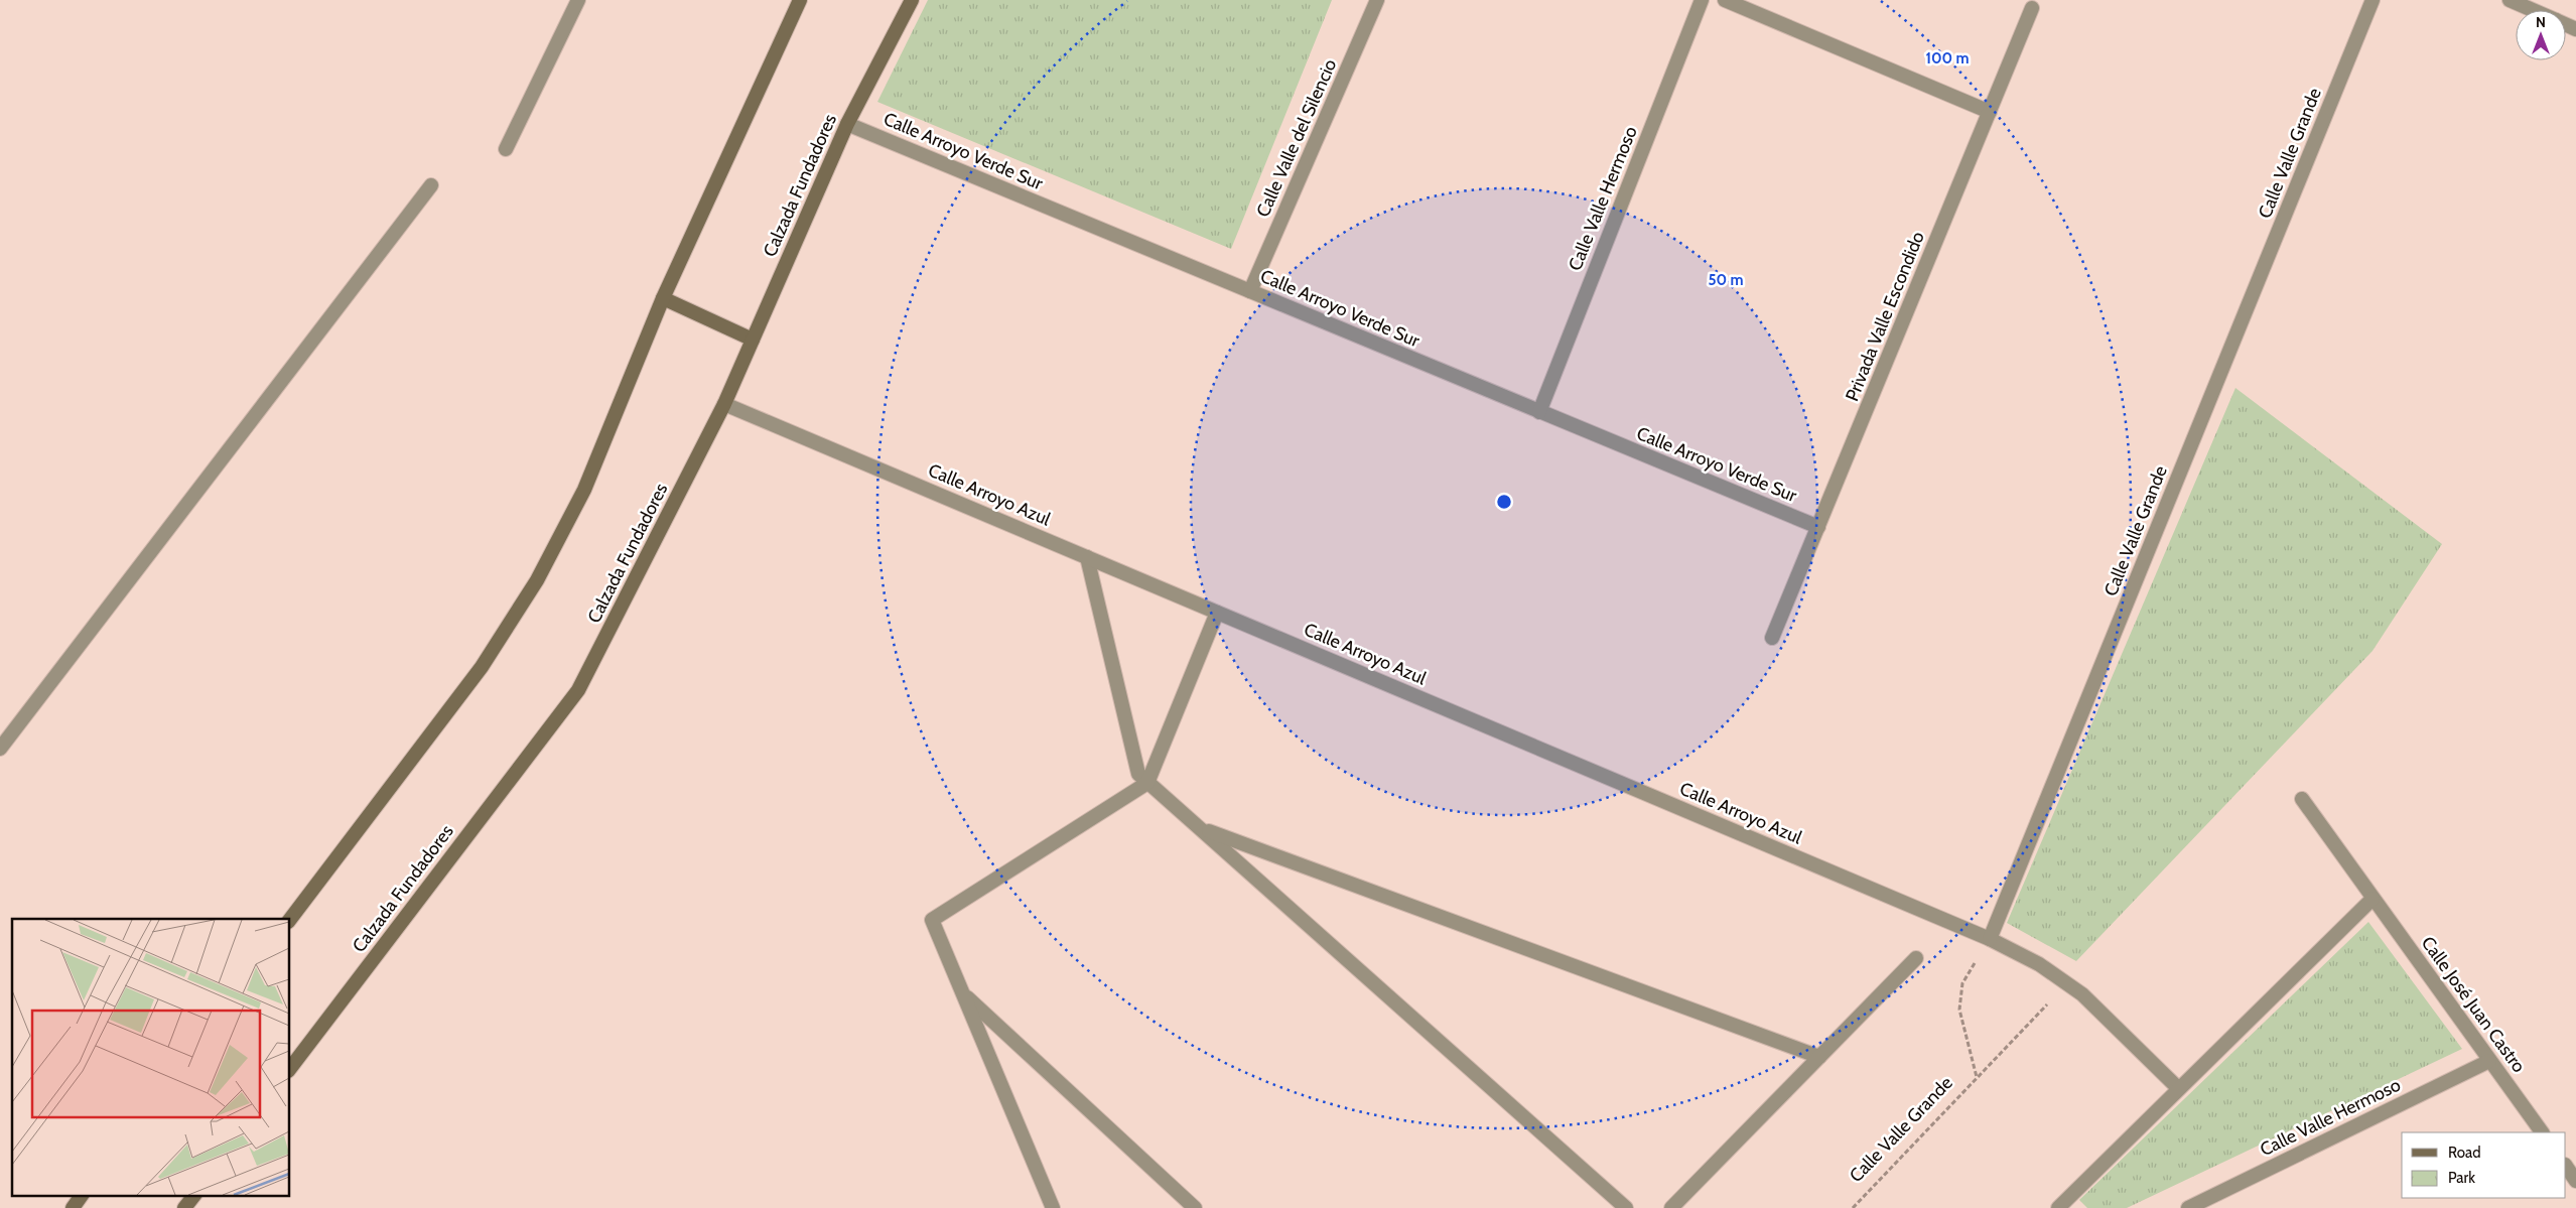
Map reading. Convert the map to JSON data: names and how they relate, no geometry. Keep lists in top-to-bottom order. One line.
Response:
{"streets":{"main road":["Calzada Fundadores"],"street":["Calle Valle del Silencio","Calle Arroyo Verde Sur","Calle Valle Grande","Calle Valle Hermoso","Privada Valle Escondido","Calle Arroyo Azul","Calle José Juan Castro"]},"crossings":[["Calle Valle del Silencio","Calle Arroyo Verde Sur"],["Calle Arroyo Verde Sur","Calzada Fundadores"],["Calle Arroyo Verde Sur","Calle Valle Hermoso"],["Calle Arroyo Verde Sur","Privada Valle Escondido"],["Calle Valle Grande","Calle Arroyo Azul"],["Calzada Fundadores","Calle Arroyo Azul"],["Calle Valle Hermoso","Calle José Juan Castro"]],"legend":["Road","Park"],"north":"top","rings":["100 m","50 m"]}
